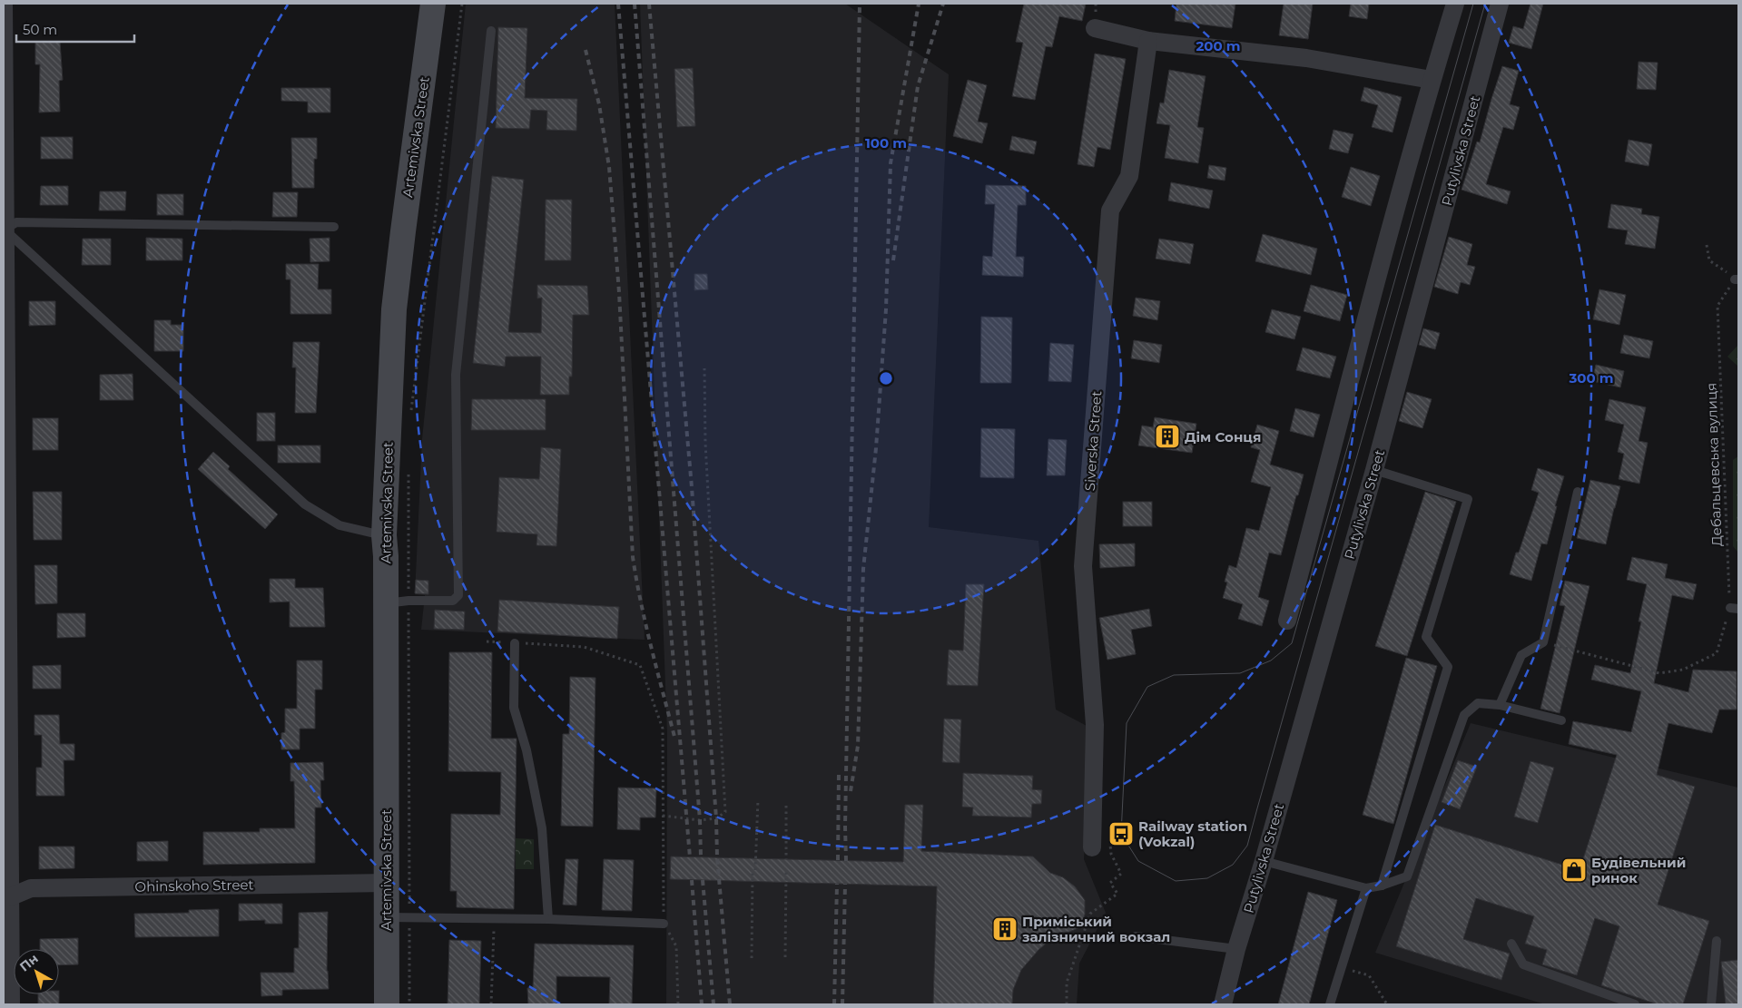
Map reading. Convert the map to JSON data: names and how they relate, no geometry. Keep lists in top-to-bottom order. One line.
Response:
{"streets":{"main road":["Artemivska Street"],"street":["Putylivska Street","Siverska Street","Ohinskoho Street"],"path":["Дебальцевська вулиця"]},"crossings":[["Artemivska Street","Ohinskoho Street"]],"places":{"building":["Дім Сонця","Приміський залізничний вокзал"],"bus stop":["Railway station (Vokzal)"],"shop":["Будівельний ринок"]},"scale_bar":"50 m","north":"top left","rings":["200 m","100 m","300 m"]}
